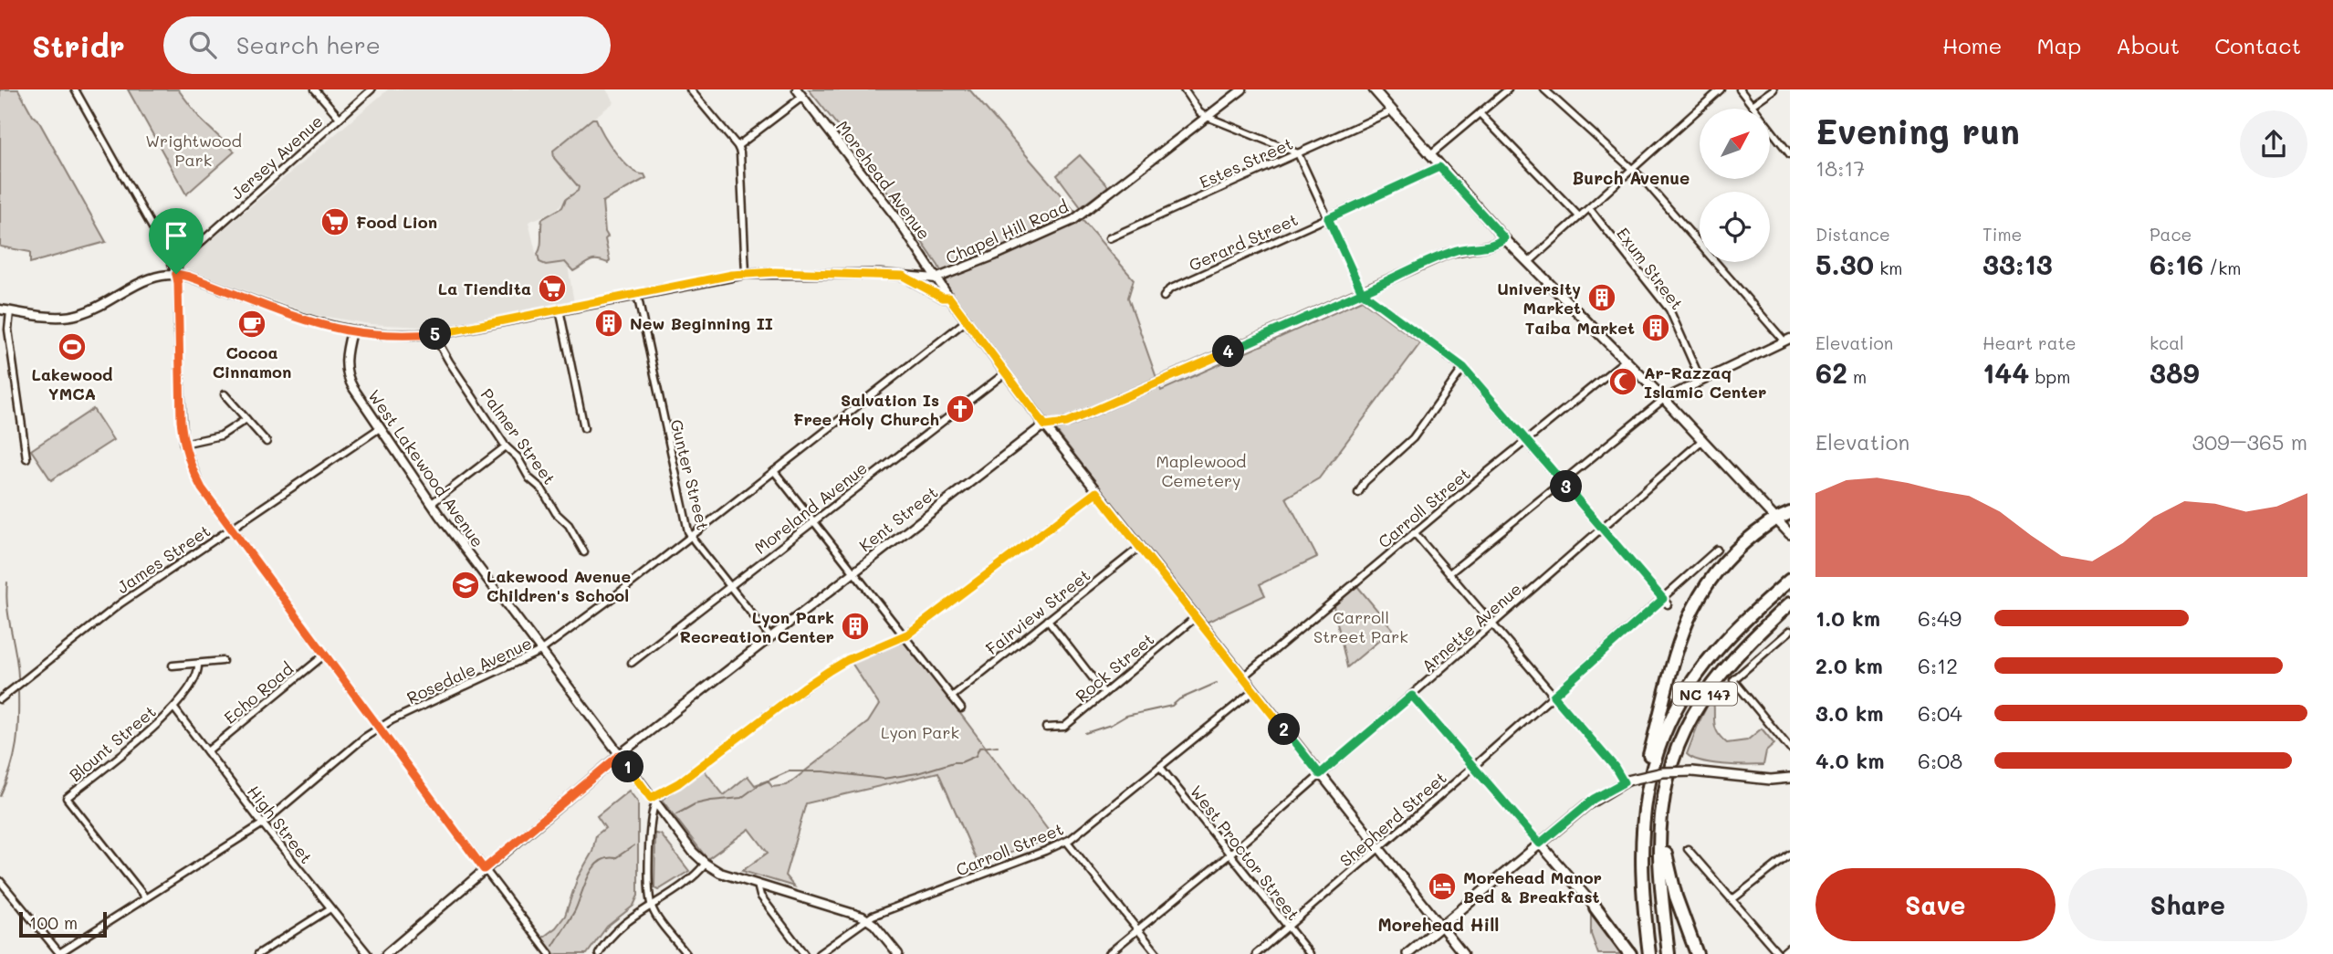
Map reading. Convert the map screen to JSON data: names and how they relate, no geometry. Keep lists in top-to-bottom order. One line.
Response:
{"streets":{"highway":["NC 147"],"street":["Jersey Avenue","Estes Street","Morehead Avenue","Chapel Hill Road","Gerard Street","Exum Street","Palmer Street","West Lakewood Avenue","Gunter Street","Moreland Avenue","Carroll Street","Kent Street","James Street","Fairview Street","Arnette Avenue","Rock Street","Rosedale Avenue","Echo Road","Blount Street","Shepherd Street","High Street","West Proctor Street"]},"crossings":[["Jersey Avenue","Chapel Hill Road"],["Morehead Avenue","Chapel Hill Road"],["Morehead Avenue","Moreland Avenue"],["Morehead Avenue","Carroll Street"],["Morehead Avenue","Kent Street"],["Morehead Avenue","Fairview Street"],["Morehead Avenue","Arnette Avenue"],["Morehead Avenue","Rock Street"],["Morehead Avenue","Rosedale Avenue"],["Morehead Avenue","Shepherd Street"],["Chapel Hill Road","Palmer Street"],["Chapel Hill Road","West Lakewood Avenue"],["Chapel Hill Road","Gunter Street"],["West Lakewood Avenue","Carroll Street"],["West Lakewood Avenue","Kent Street"],["West Lakewood Avenue","James Street"],["West Lakewood Avenue","Rosedale Avenue"],["Gunter Street","Moreland Avenue"],["Gunter Street","Kent Street"],["Gunter Street","Rosedale Avenue"],["Carroll Street","West Proctor Street"],["Arnette Avenue","West Proctor Street"],["Rosedale Avenue","Blount Street"],["Rosedale Avenue","High Street"],["Echo Road","High Street"],["Blount Street","High Street"],["Shepherd Street","West Proctor Street"]],"districts":["Burch Avenue","Morehead Hill"],"parks":["Wrightwood Park","Maplewood Cemetery","Carroll Street Park","Lyon Park"],"places":{"supermarket":["Food Lion","La Tiendita"],"building":["University Market","New Beginning II","Taiba Market","Lyon Park Recreation Center"],"cafe":["Cocoa Cinnamon"],"sports":["Lakewood YMCA"],"mosque":["Ar-Razzaq Islamic Center"],"church":["Salvation Is Free Holy Church"],"school or university":["Lakewood Avenue Children's School"],"hotel":["Morehead Manor Bed & Breakfast"]},"scale_bar":"100 m","north":"top right","page":{"header":"Stridr","search":"Search here","nav":["Home","Map","About","Contact"],"heading":["Evening run","18:17"],"stats":[["Distance","5.30 km"],["Time","33:13"],["Pace","6:16 /km"],["Elevation","62 m"],["Heart rate","144 bpm"],["kcal","389"]],"pins":["5","4","3","2","1"],"chart":["Elevation","309–365 m"],"list":[{"name":"1.0 km","note":"6:49"},{"name":"2.0 km","note":"6:12"},{"name":"3.0 km","note":"6:04"},{"name":"4.0 km","note":"6:08"}],"buttons":["Save","Share"],"scale":"100 m"}}
